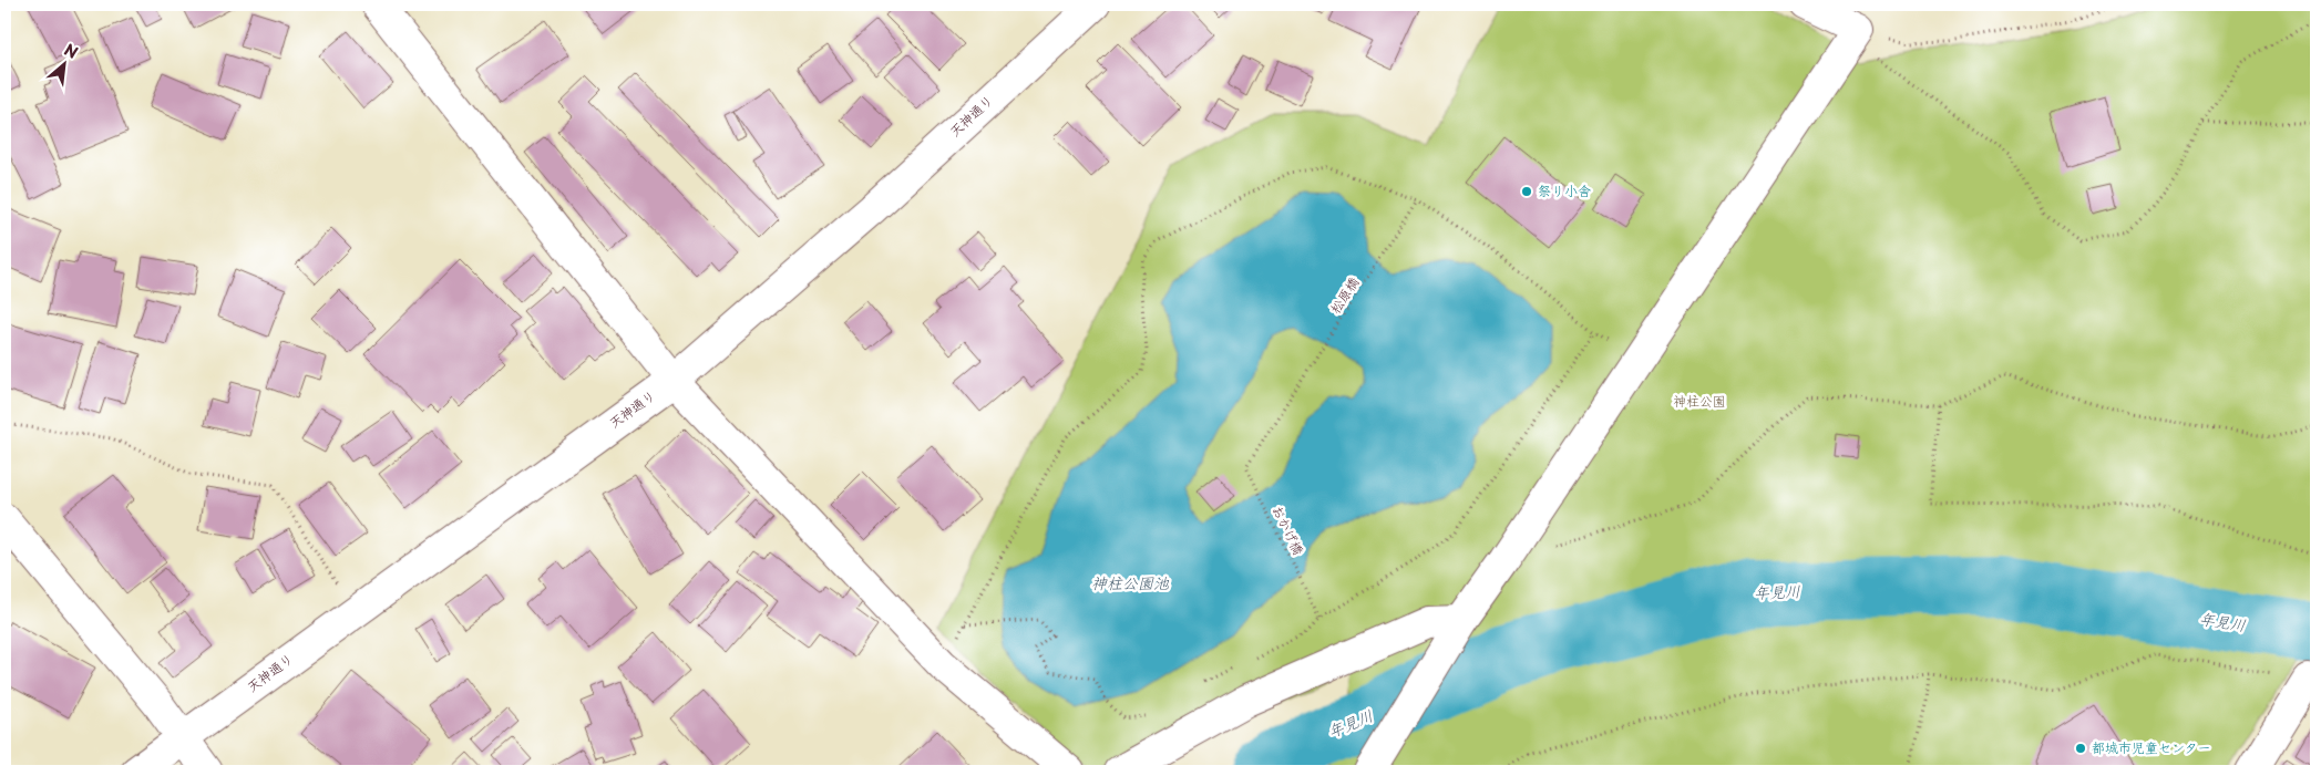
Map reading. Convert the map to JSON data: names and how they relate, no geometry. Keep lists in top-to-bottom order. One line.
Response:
{"streets":{"street":["天神通り"],"path":["松原橋","おかげ橋"]},"crossings":[["松原橋","おかげ橋"]],"water":["神柱公園池","年見川"],"parks":["神柱公園"],"places":["祭り小舎","都城市児童センター"],"north":"top right"}
